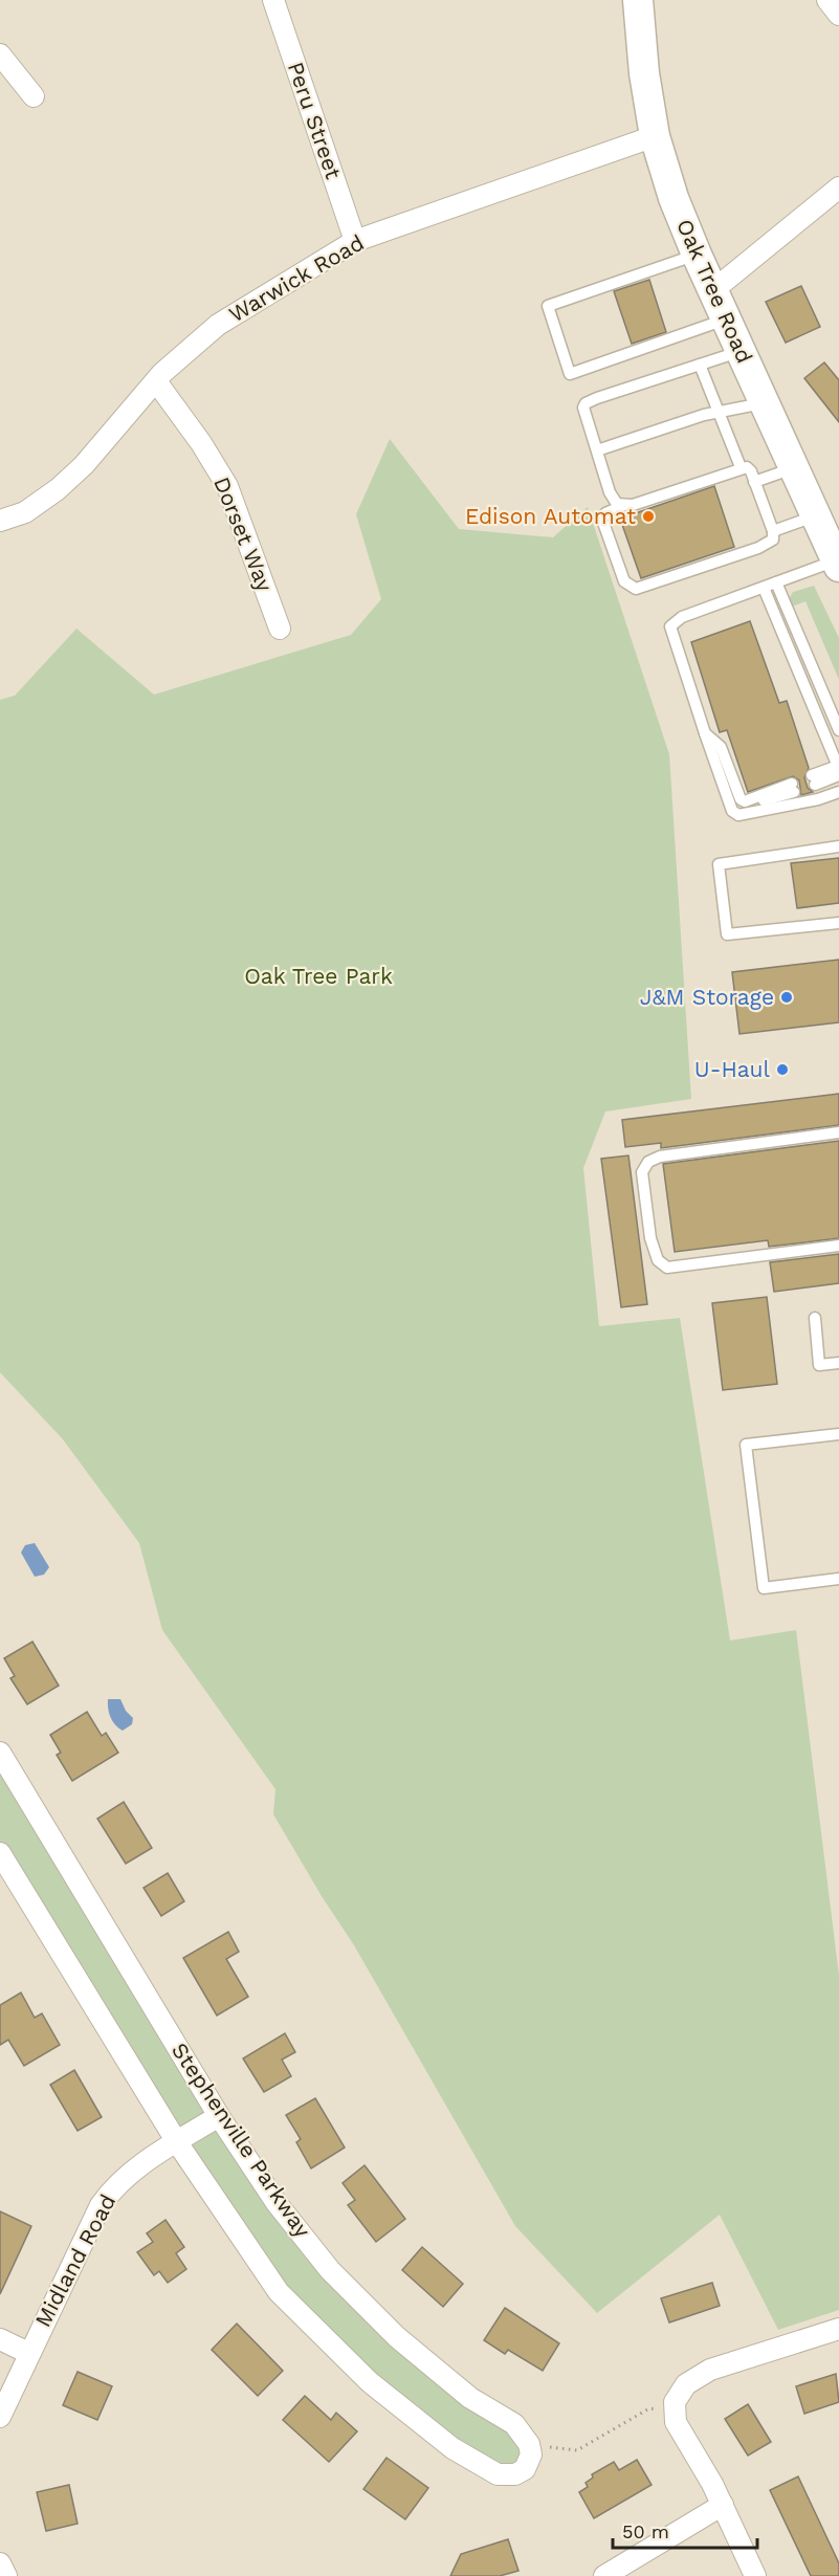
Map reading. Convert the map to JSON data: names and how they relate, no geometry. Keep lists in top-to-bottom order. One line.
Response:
{"streets":{"main road":["Oak Tree Road"],"street":["Peru Street","Warwick Road","Dorset Way","Stephenville Parkway","Midland Road"]},"crossings":[["Peru Street","Warwick Road"],["Warwick Road","Oak Tree Road"],["Warwick Road","Dorset Way"],["Stephenville Parkway","Midland Road"]],"parks":["Oak Tree Park"],"places":["Edison Automat","J&M Storage","U-Haul"],"scale_bar":"50 m"}
